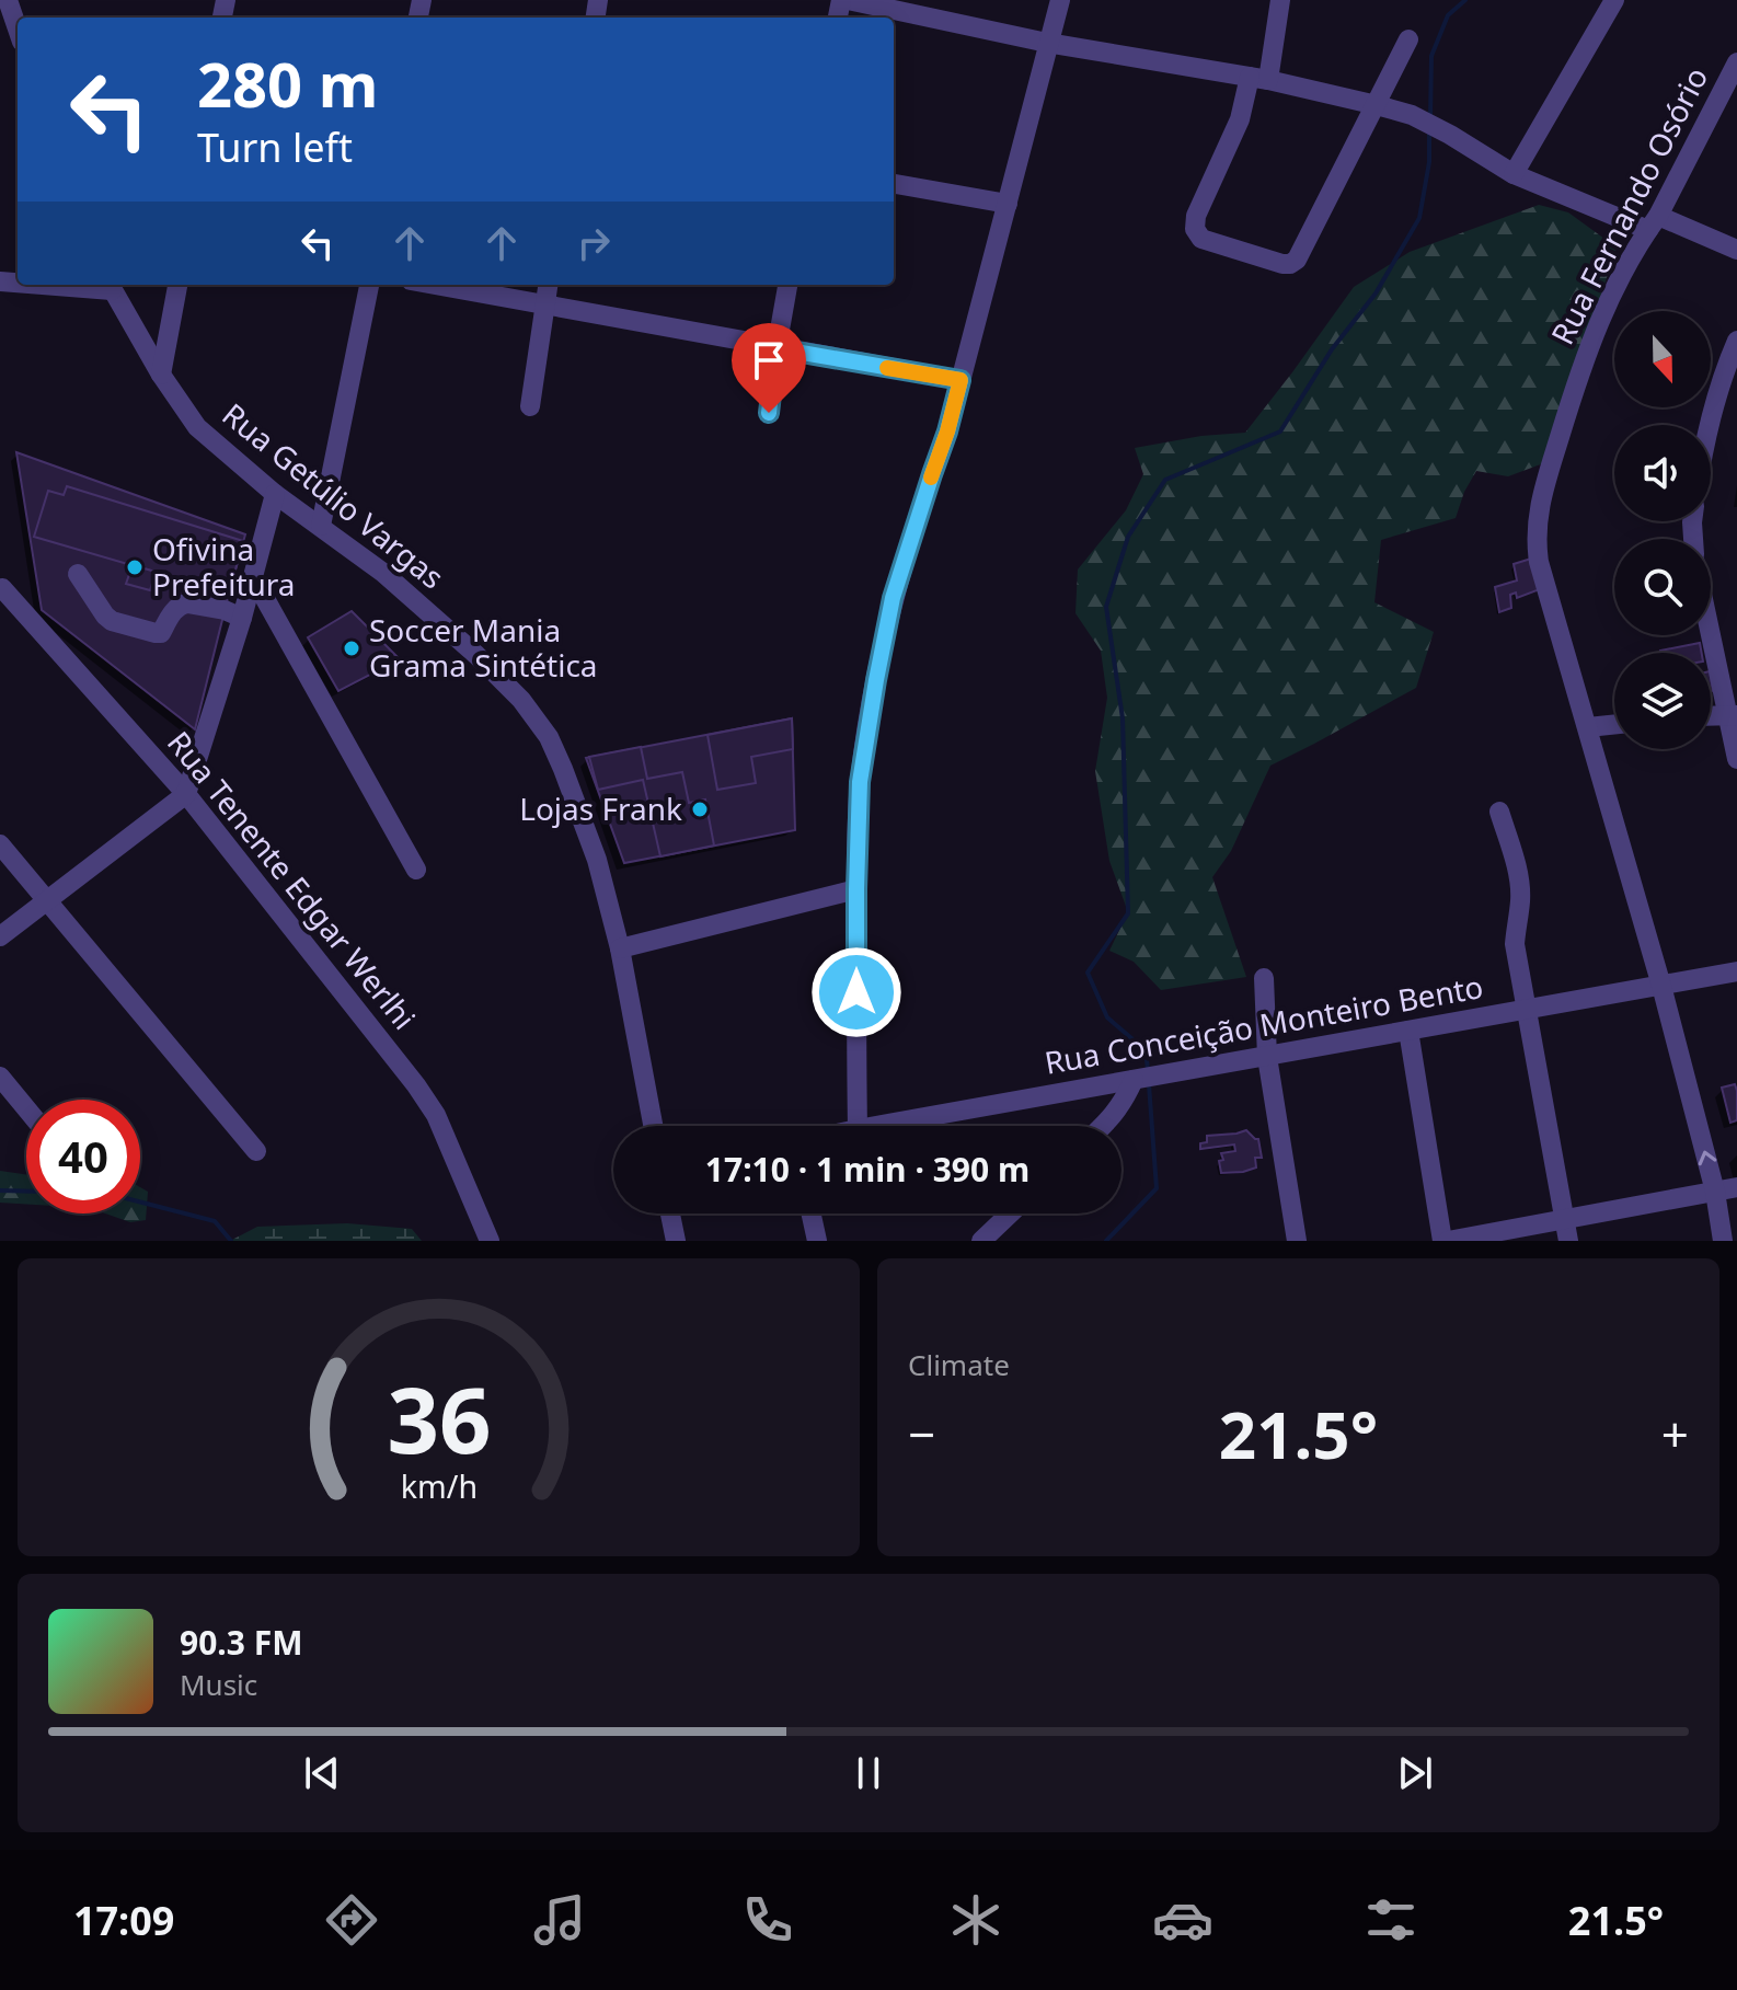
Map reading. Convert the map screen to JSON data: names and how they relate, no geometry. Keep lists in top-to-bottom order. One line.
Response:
{"streets":{"street":["Rua Fernando Osório","Rua Getúlio Vargas","Rua Tenente Edgar Werlhi","Rua Conceição Monteiro Bento"]},"crossings":[["Rua Fernando Osório","Rua Conceição Monteiro Bento"]],"places":["Ofivina Prefeitura","Soccer Mania Grama Sintética","Lojas Frank"],"north":"bottom","page":{"turn":["280 m","Turn left"],"limit":"40","trip":"17:10 · 1 min · 390 m","tile":"Climate","heat":["−","21.5°","+"],"song":["90.3 FM","Music"],"tabs":["17:09","21.5°"],"gauge":["36","km/h"]}}
